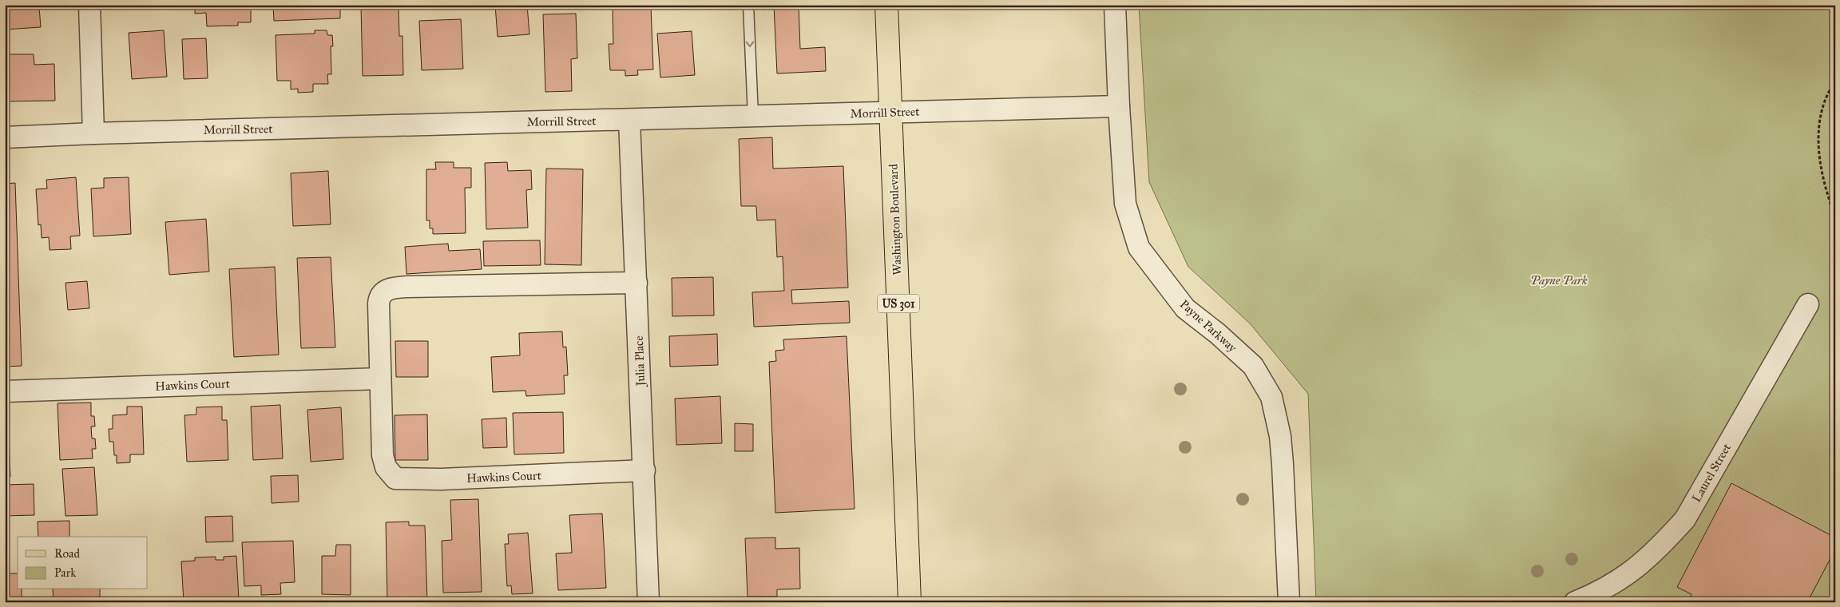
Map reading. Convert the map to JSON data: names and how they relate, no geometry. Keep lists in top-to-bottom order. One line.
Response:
{"streets":{"main road":["Washington Boulevard","US 301"],"street":["Morrill Street","Payne Parkway","Julia Place","Hawkins Court","Laurel Street"]},"crossings":[["Morrill Street","Washington Boulevard"],["Morrill Street","Payne Parkway"],["Morrill Street","Julia Place"],["Julia Place","Hawkins Court"]],"parks":["Payne Park"],"legend":["Road","Park"]}
